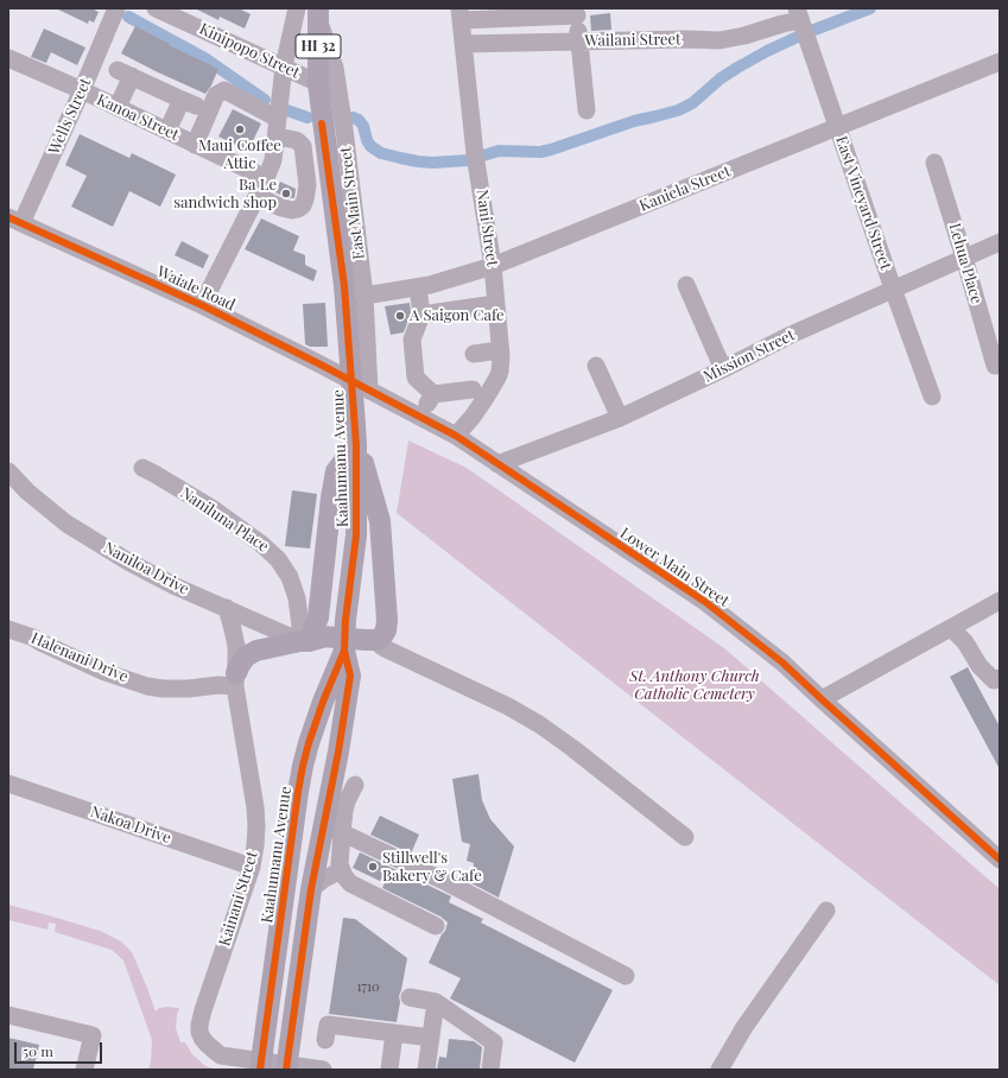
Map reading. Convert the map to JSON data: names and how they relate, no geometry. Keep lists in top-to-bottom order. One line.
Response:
{"streets":{"main road":["HI 32","East Main Street","Kaahumanu Avenue"],"street":["Wailani Street","Kinipopo Street","Wells Street","Kanoa Street","Kaniela Street","East Vineyard Street","Nani Street","Lehua Place","Waiale Road","Mission Street","Naniluna Place","Lower Main Street","Naniloa Drive","Halenani Drive","Nakoa Drive","Kainani Street"]},"crossings":[["Wailani Street","East Vineyard Street"],["Wailani Street","Nani Street"],["Kinipopo Street","East Main Street"],["Kinipopo Street","Kaahumanu Avenue"],["Wells Street","Kanoa Street"],["Wells Street","Waiale Road"],["Kaniela Street","East Main Street"],["Kaniela Street","East Vineyard Street"],["Kaniela Street","Nani Street"],["East Main Street","Waiale Road"],["East Main Street","Kaahumanu Avenue"],["East Main Street","Lower Main Street"],["East Vineyard Street","Mission Street"],["Nani Street","Lower Main Street"],["Lehua Place","Mission Street"],["Waiale Road","Lower Main Street"],["Mission Street","Lower Main Street"],["Kaahumanu Avenue","Kainani Street"],["Naniluna Place","Naniloa Drive"],["Naniloa Drive","Kainani Street"],["Halenani Drive","Kainani Street"],["Nakoa Drive","Kainani Street"]],"parks":["St. Anthony Church Catholic Cemetery"],"places":["Maui Coffee Attic","Ba Le sandwich shop","A Saigon Cafe","Stillwell's Bakery & Cafe"],"house_numbers":["1710"],"scale_bar":"50 m"}
